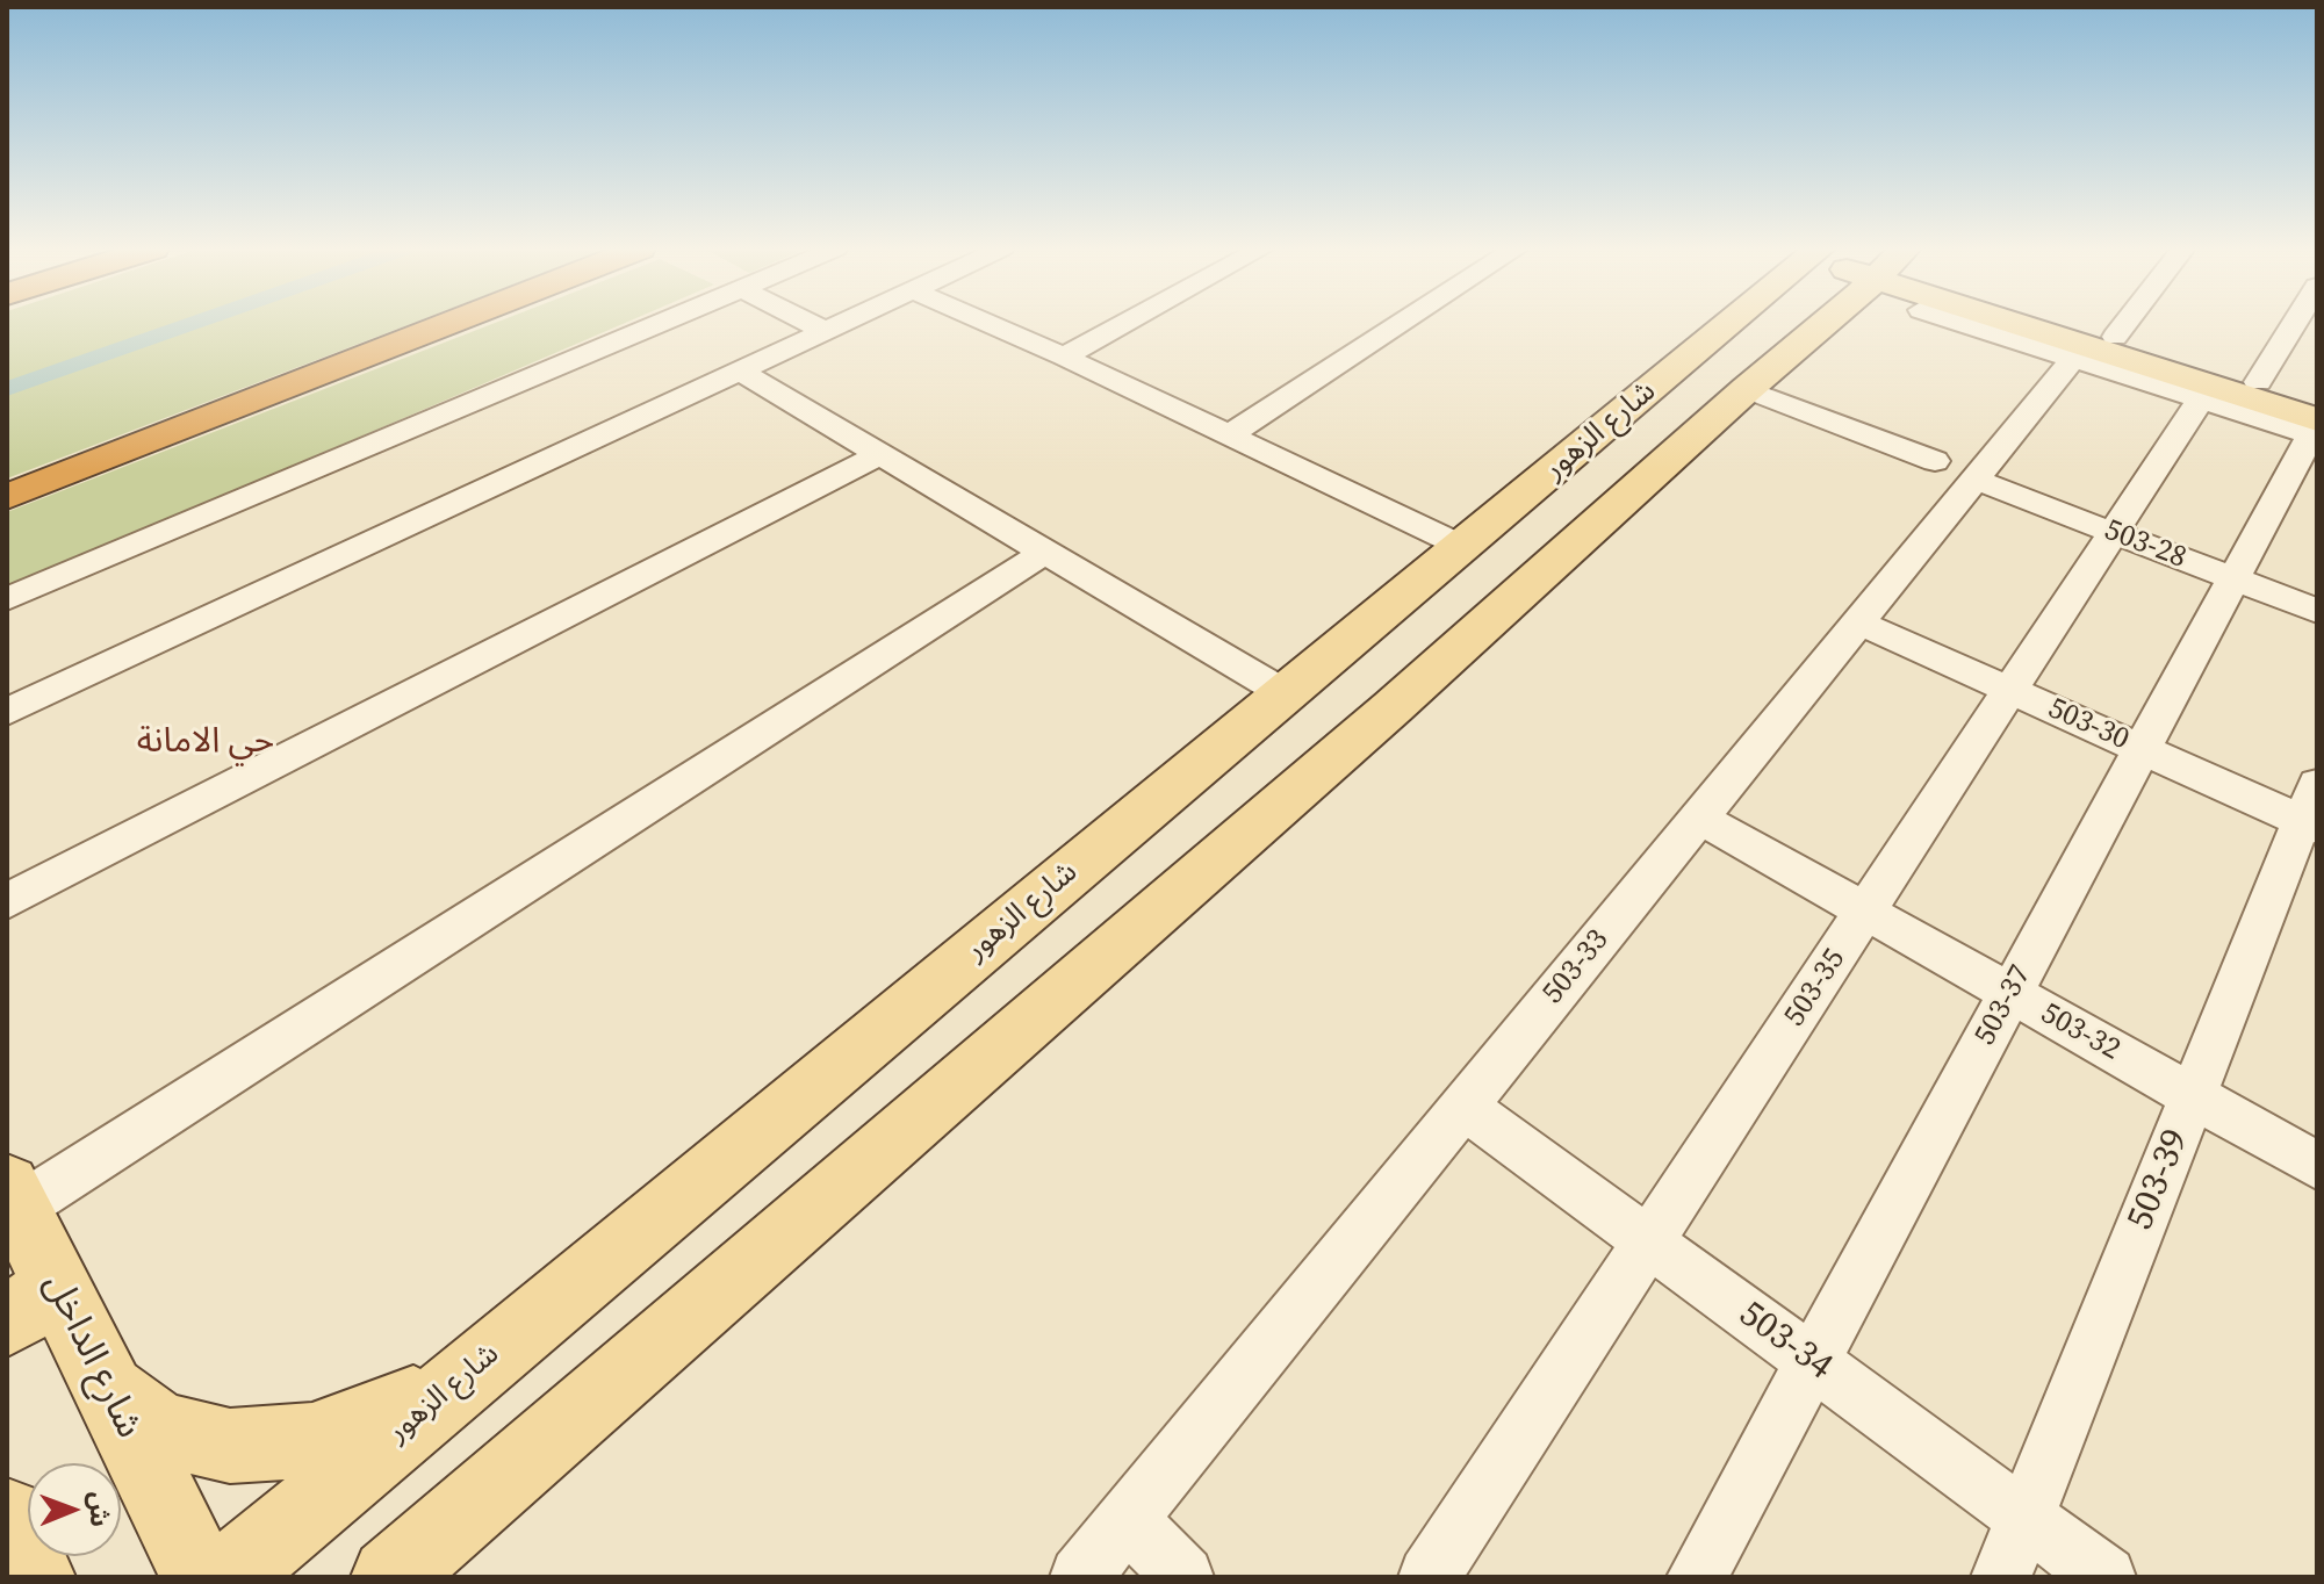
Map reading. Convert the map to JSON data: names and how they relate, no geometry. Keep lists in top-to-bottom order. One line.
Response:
{"streets":{"main road":["شارع الزهور","شارع الداخل"],"street":["503-28","503-30","503-33","503-35","503-37","503-32","503-39","503-34"]},"crossings":[["503-28","503-33"],["503-28","503-35"],["503-28","503-37"],["503-30","503-33"],["503-30","503-35"],["503-30","503-37"],["503-30","503-39"],["503-33","503-32"],["503-33","503-34"],["503-35","503-32"],["503-35","503-34"],["503-37","503-32"],["503-37","503-34"],["503-32","503-39"],["503-39","503-34"]],"districts":["حي الامانة"],"north":"right"}
